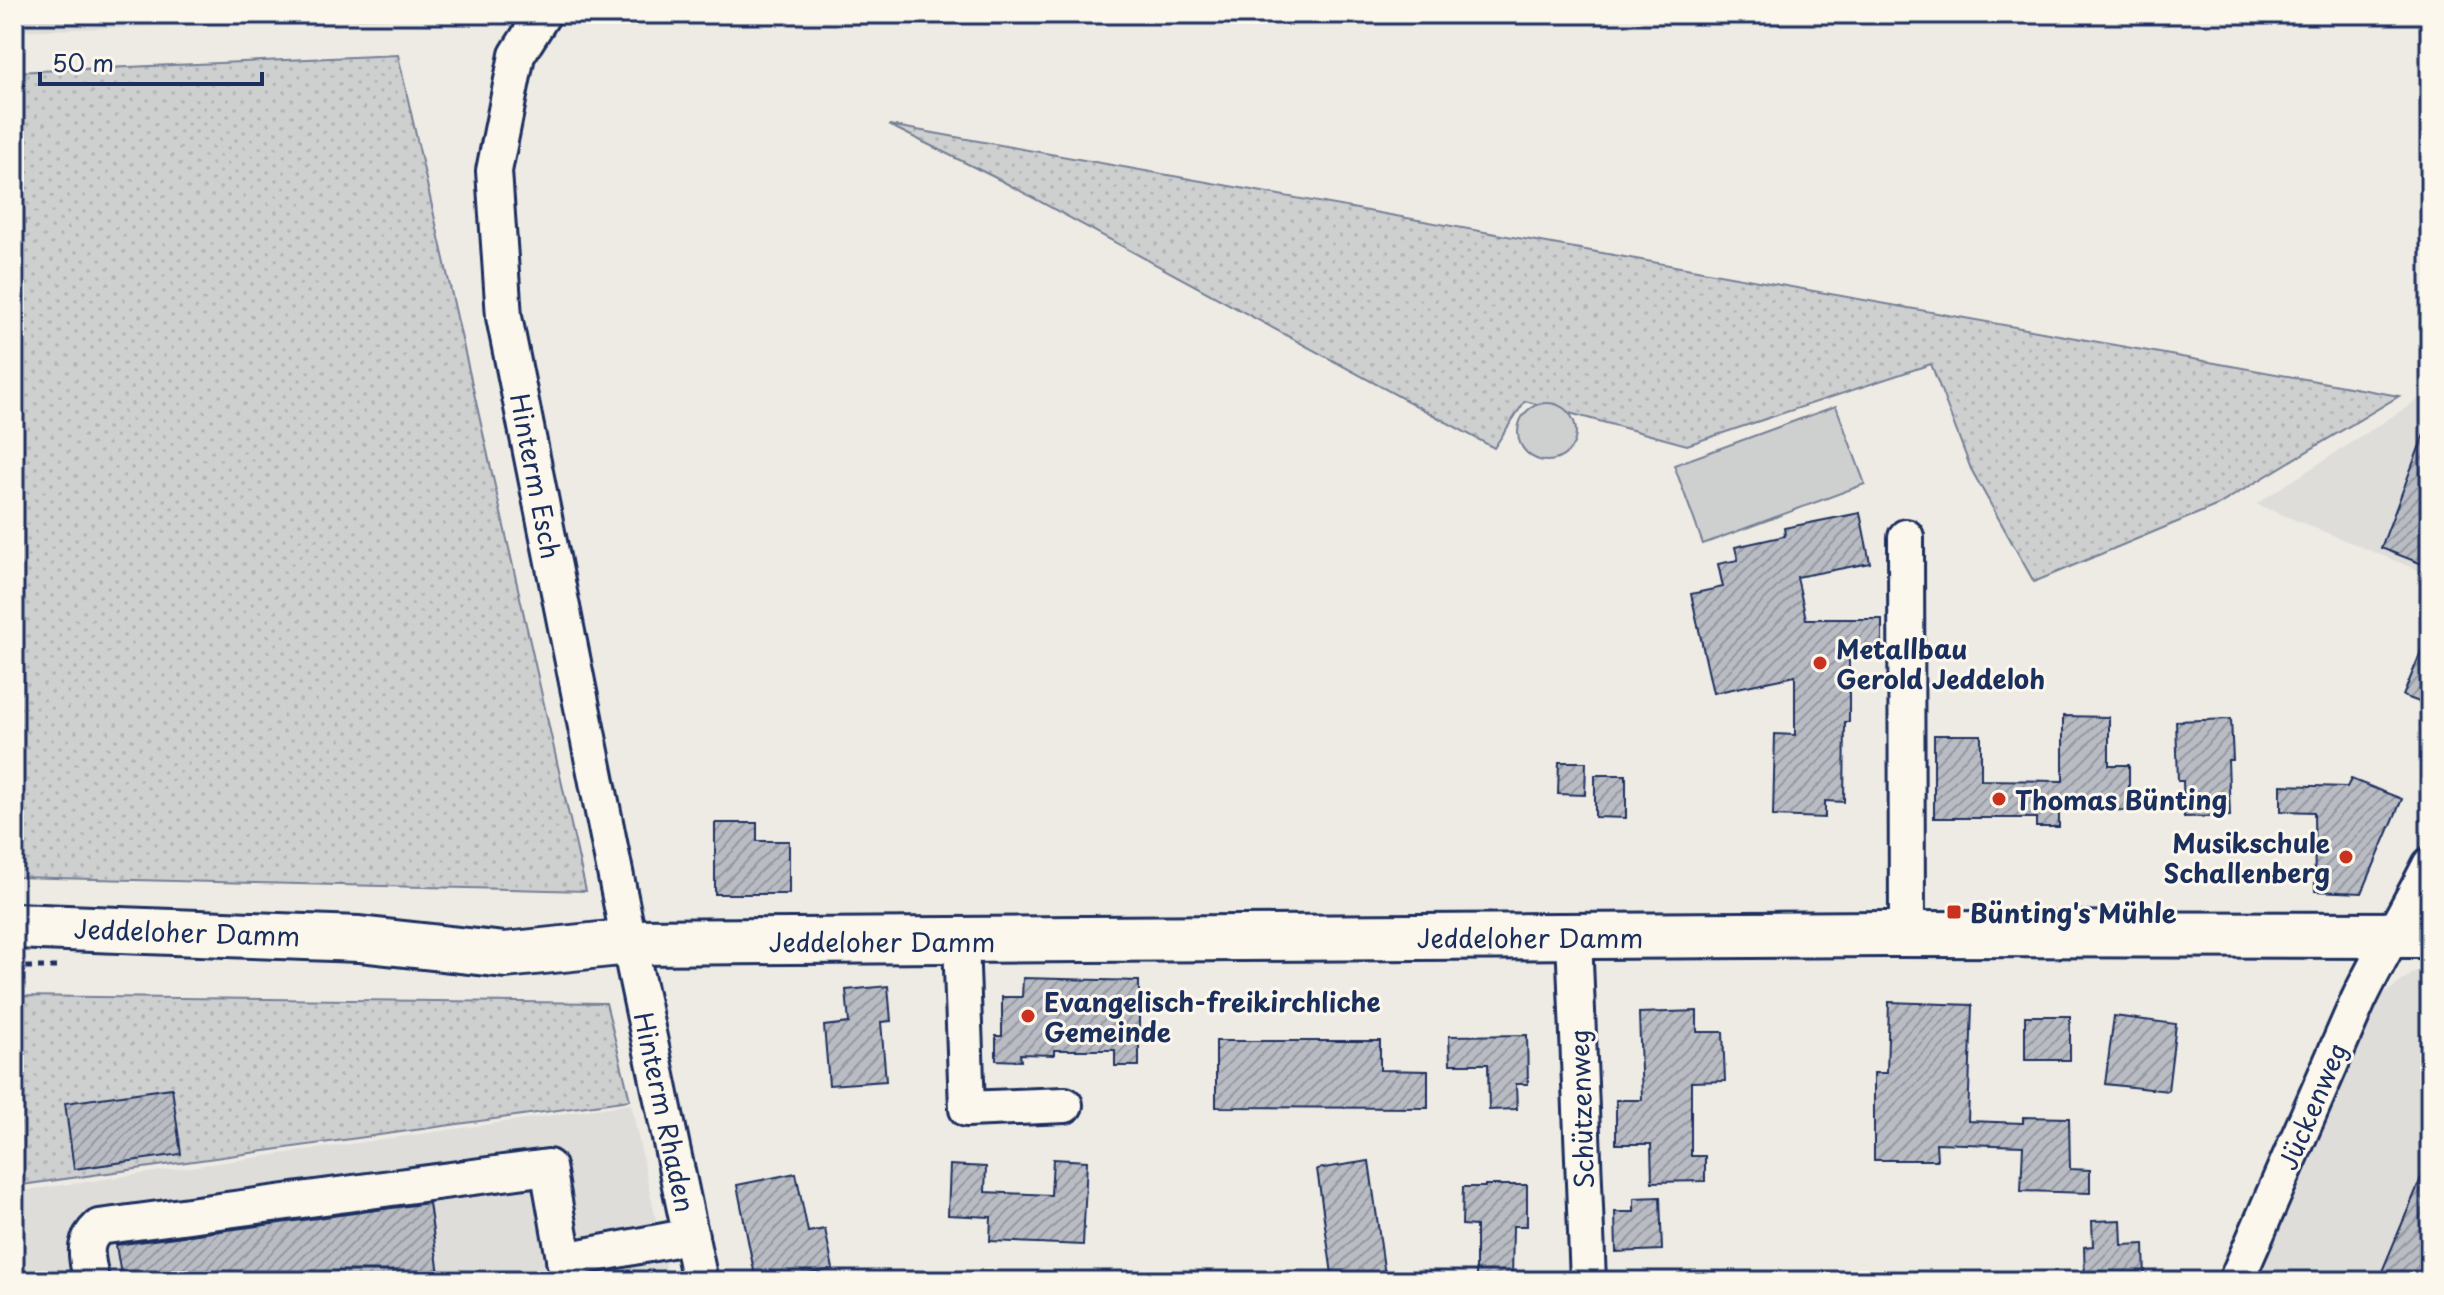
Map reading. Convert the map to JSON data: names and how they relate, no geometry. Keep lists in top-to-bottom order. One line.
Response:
{"streets":{"main road":["Jeddeloher Damm"],"street":["Hinterm Esch","Jückenweg","Schützenweg","Hinterm Rhaden"]},"crossings":[["Hinterm Esch","Jeddeloher Damm"],["Hinterm Esch","Hinterm Rhaden"],["Jeddeloher Damm","Jückenweg"],["Jeddeloher Damm","Schützenweg"],["Jeddeloher Damm","Hinterm Rhaden"]],"places":{"other":["Metallbau Gerold Jeddeloh","Thomas Bünting","Musikschule Schallenberg","Evangelisch-freikirchliche Gemeinde"],"transit":["Bünting's Mühle"]},"scale_bar":"50 m"}
